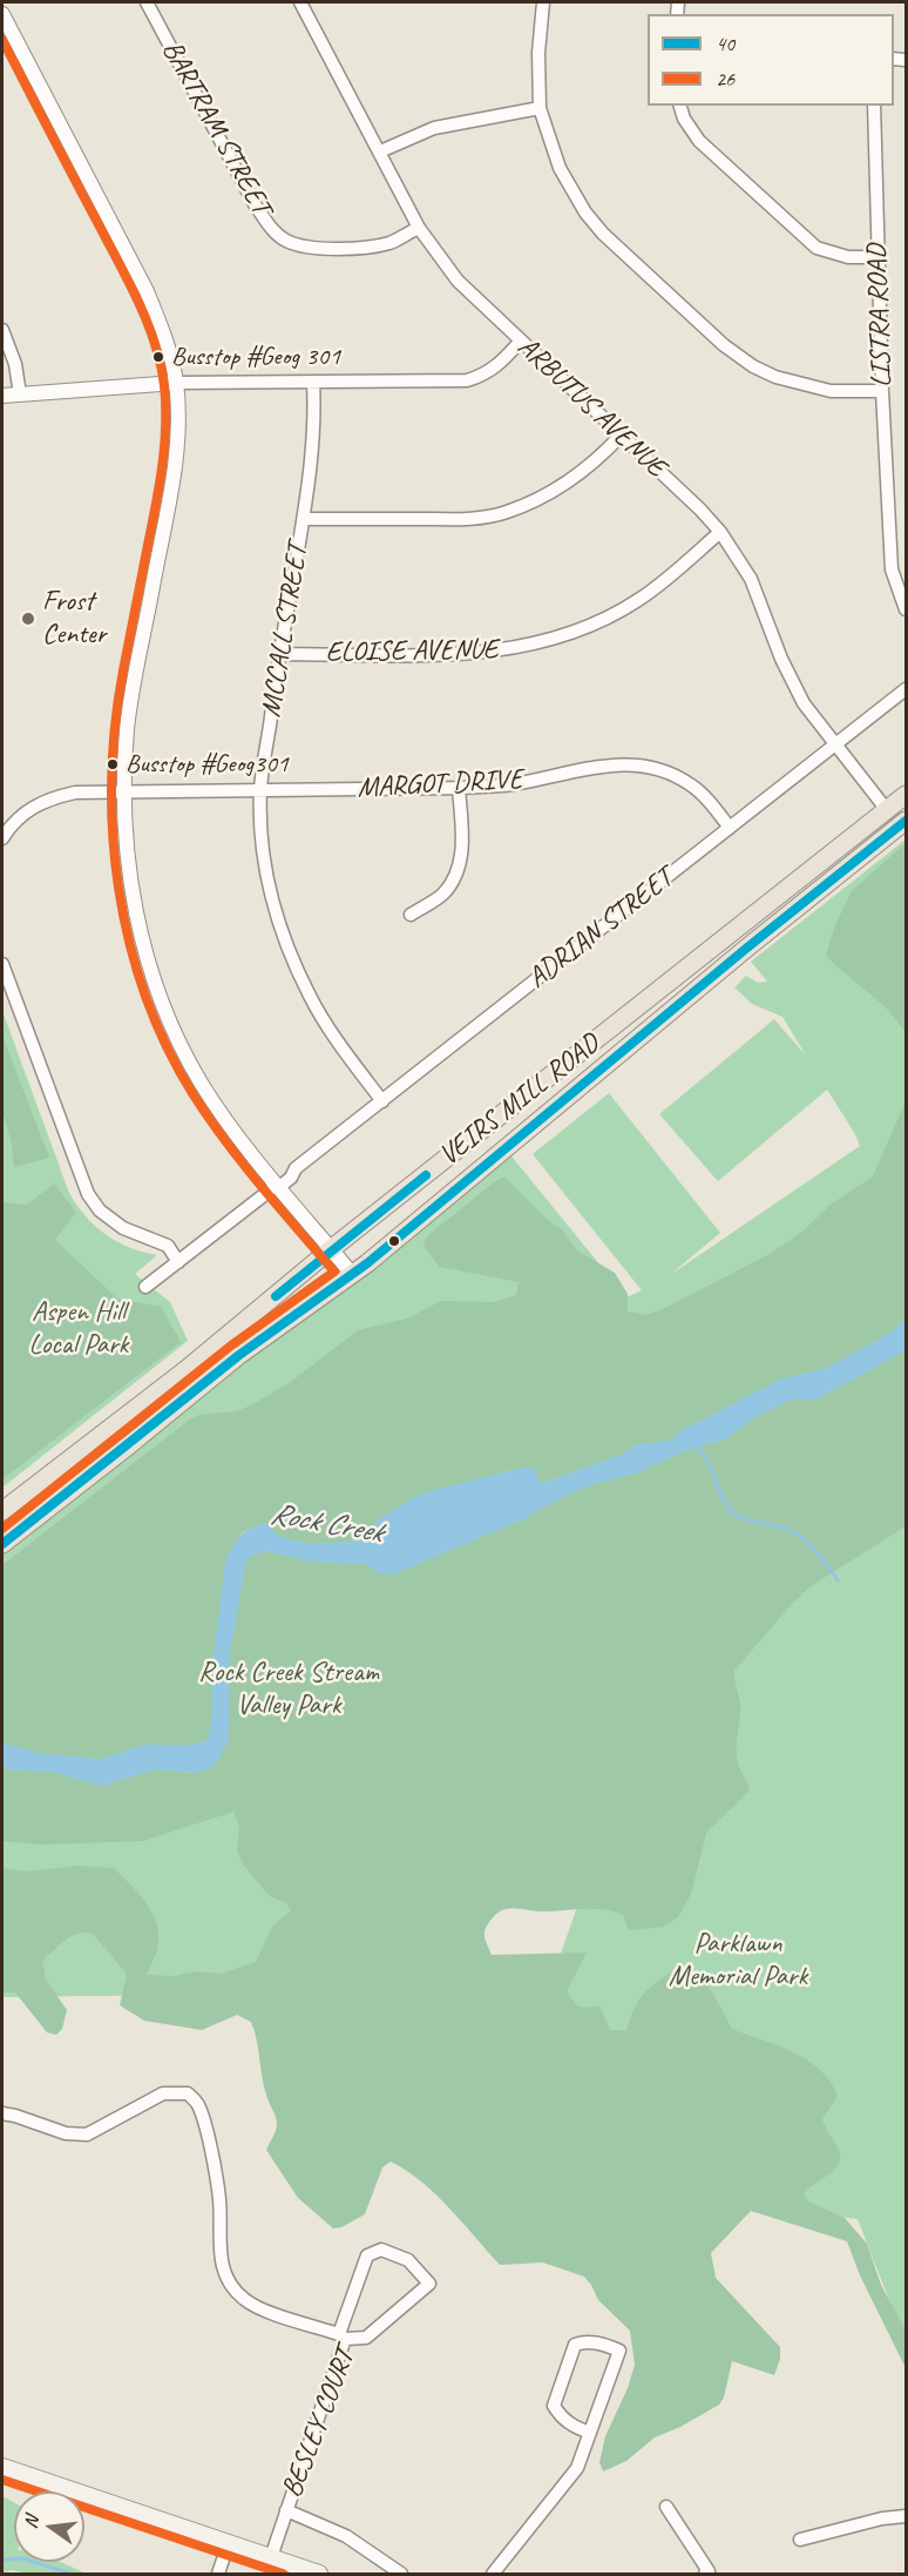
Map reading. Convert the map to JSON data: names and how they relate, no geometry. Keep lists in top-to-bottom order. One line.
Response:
{"streets":{"main road":["VEIRS MILL ROAD"],"street":["BARTRAM STREET","LISTRA ROAD","ARBUTUS AVENUE","MCCALL STREET","ELOISE AVENUE","MARGOT DRIVE","ADRIAN STREET","BESLEY COURT"]},"crossings":[["BARTRAM STREET","ARBUTUS AVENUE"],["ARBUTUS AVENUE","ELOISE AVENUE"],["ARBUTUS AVENUE","ADRIAN STREET"],["ARBUTUS AVENUE","VEIRS MILL ROAD"],["MCCALL STREET","ELOISE AVENUE"],["MCCALL STREET","MARGOT DRIVE"],["MCCALL STREET","ADRIAN STREET"],["MARGOT DRIVE","ADRIAN STREET"]],"water":["Rock Creek"],"parks":["Aspen Hill Local Park","Rock Creek Stream Valley Park","Parklawn Memorial Park"],"places":["Busstop #Geog 301","Frost Center","Busstop #Geog301"],"lines":["transit line 26","transit line 40"],"legend":["40","26"],"north":"left"}
